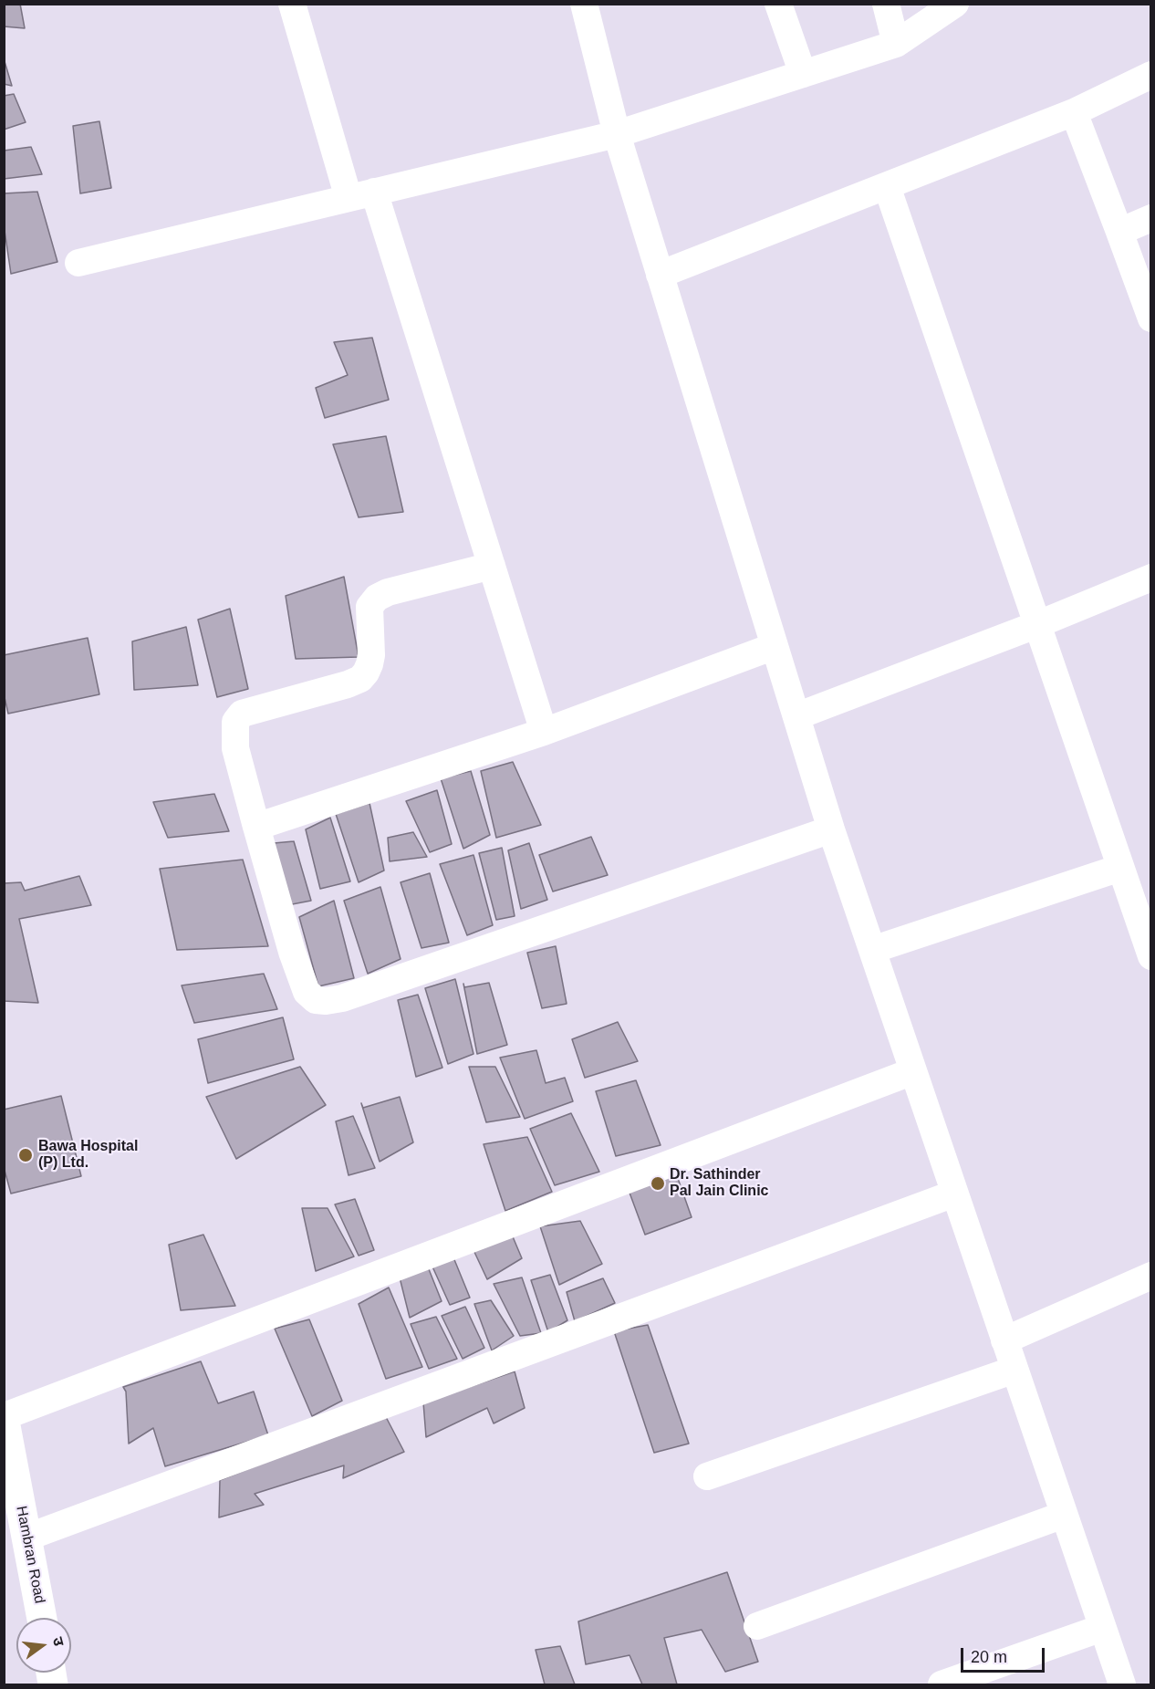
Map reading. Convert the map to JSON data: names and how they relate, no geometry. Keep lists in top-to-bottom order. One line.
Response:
{"streets":{"main road":["Hambran Road"]},"places":["Bawa Hospital (P) Ltd.","Dr. Sathinder Pal Jain Clinic"],"scale_bar":"20 m","north":"right"}
